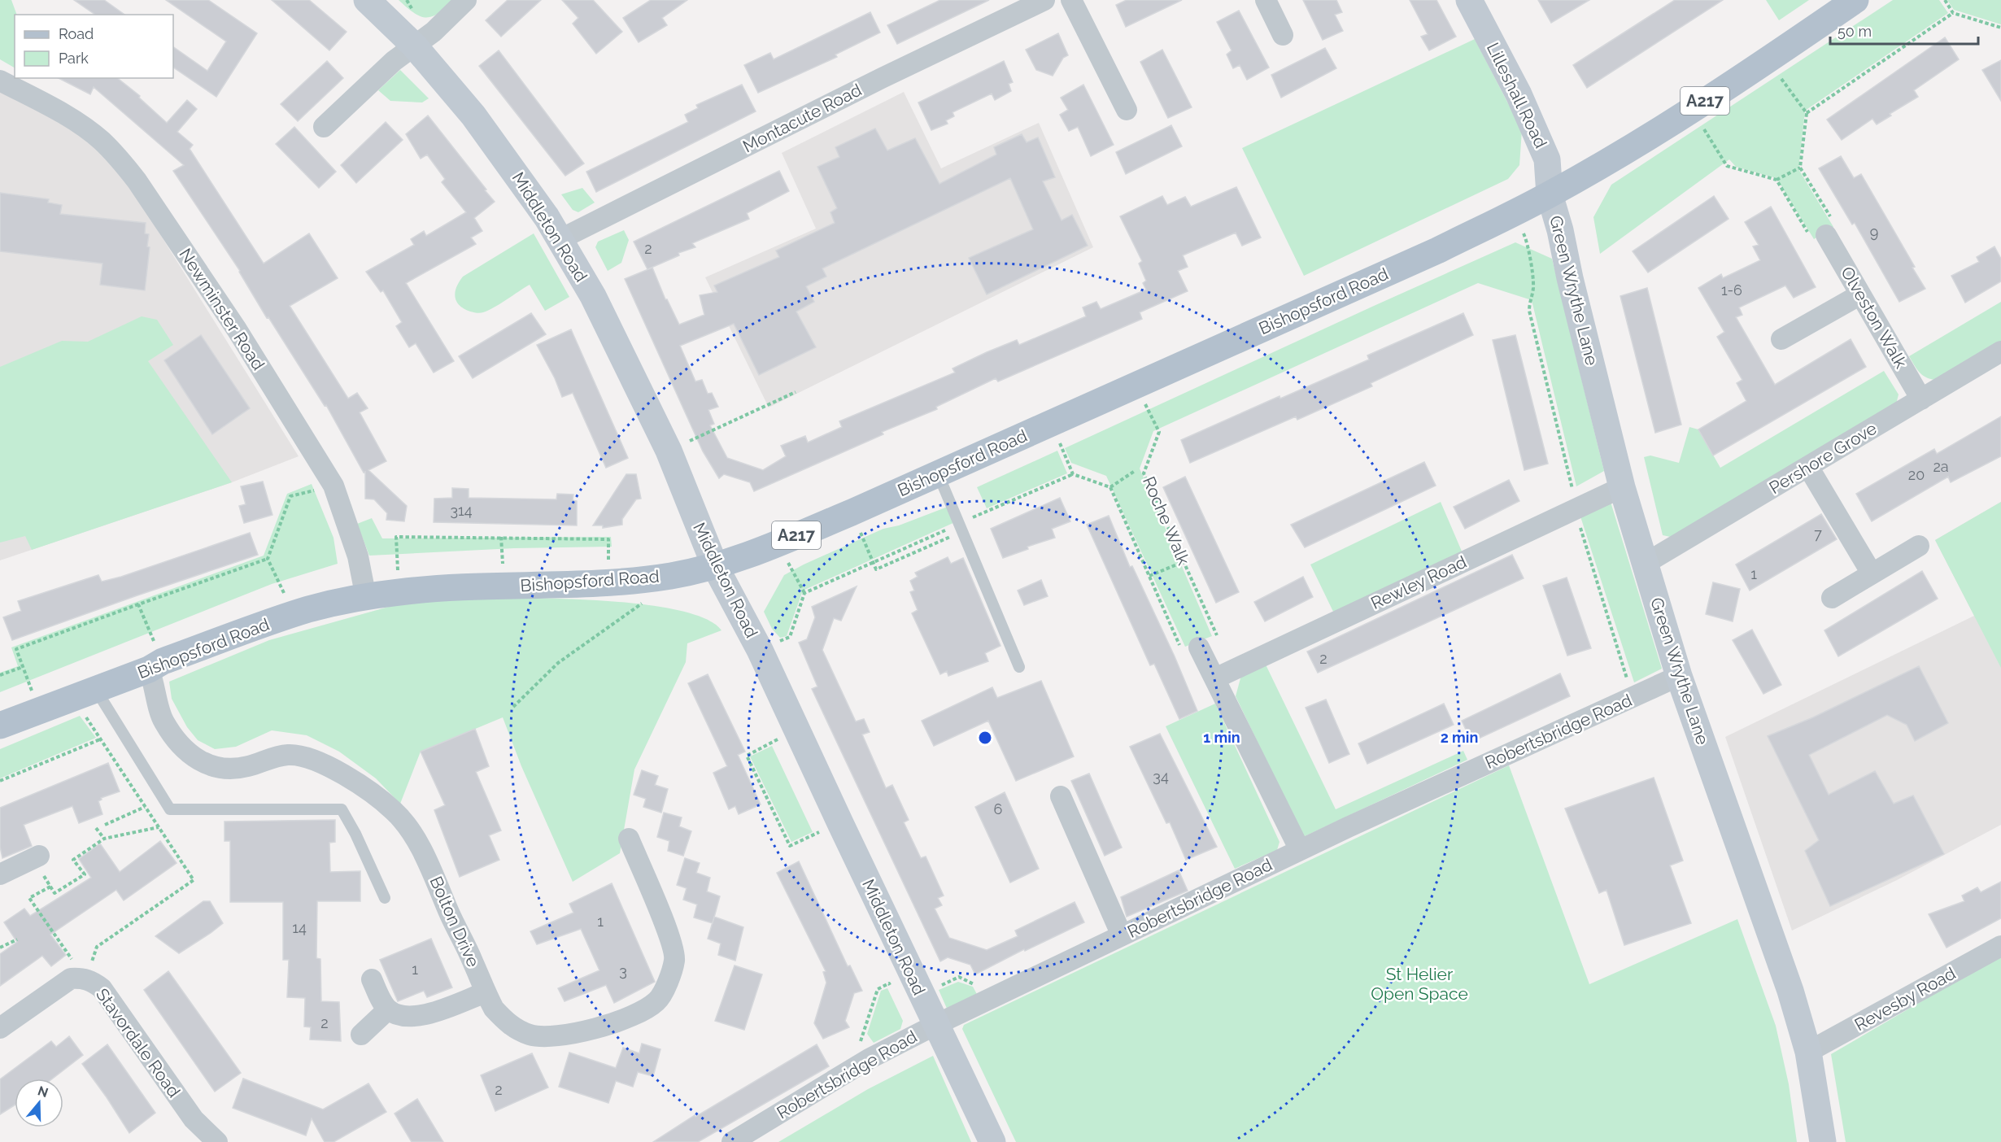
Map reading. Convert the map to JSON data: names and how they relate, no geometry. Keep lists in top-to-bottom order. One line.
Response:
{"streets":{"main road":["A217","Bishopsford Road"],"street":["Lilleshall Road","Montacute Road","Middleton Road","Green Wrythe Lane","Newminster Road","Olveston Walk","Pershore Grove","Rewley Road","Robertsbridge Road","Bolton Drive","Revesby Road","Stavordale Road"],"path":["Roche Walk"]},"crossings":[["Lilleshall Road","Green Wrythe Lane"],["Lilleshall Road","Bishopsford Road"],["Montacute Road","Middleton Road"],["Middleton Road","Bishopsford Road"],["Middleton Road","Robertsbridge Road"],["Green Wrythe Lane","Bishopsford Road"],["Green Wrythe Lane","Pershore Grove"],["Green Wrythe Lane","Rewley Road"],["Green Wrythe Lane","Robertsbridge Road"],["Green Wrythe Lane","Revesby Road"],["Bishopsford Road","Newminster Road"],["Bishopsford Road","Roche Walk"],["Bishopsford Road","Bolton Drive"],["Olveston Walk","Pershore Grove"]],"parks":["St Helier Open Space"],"house_numbers":["9","2","1-6","2a","20","314","7","1","2","34","6","1","14","1","3","2","2"],"legend":["Road","Park"],"scale_bar":"50 m","north":"top","rings":["1 min","2 min"]}
